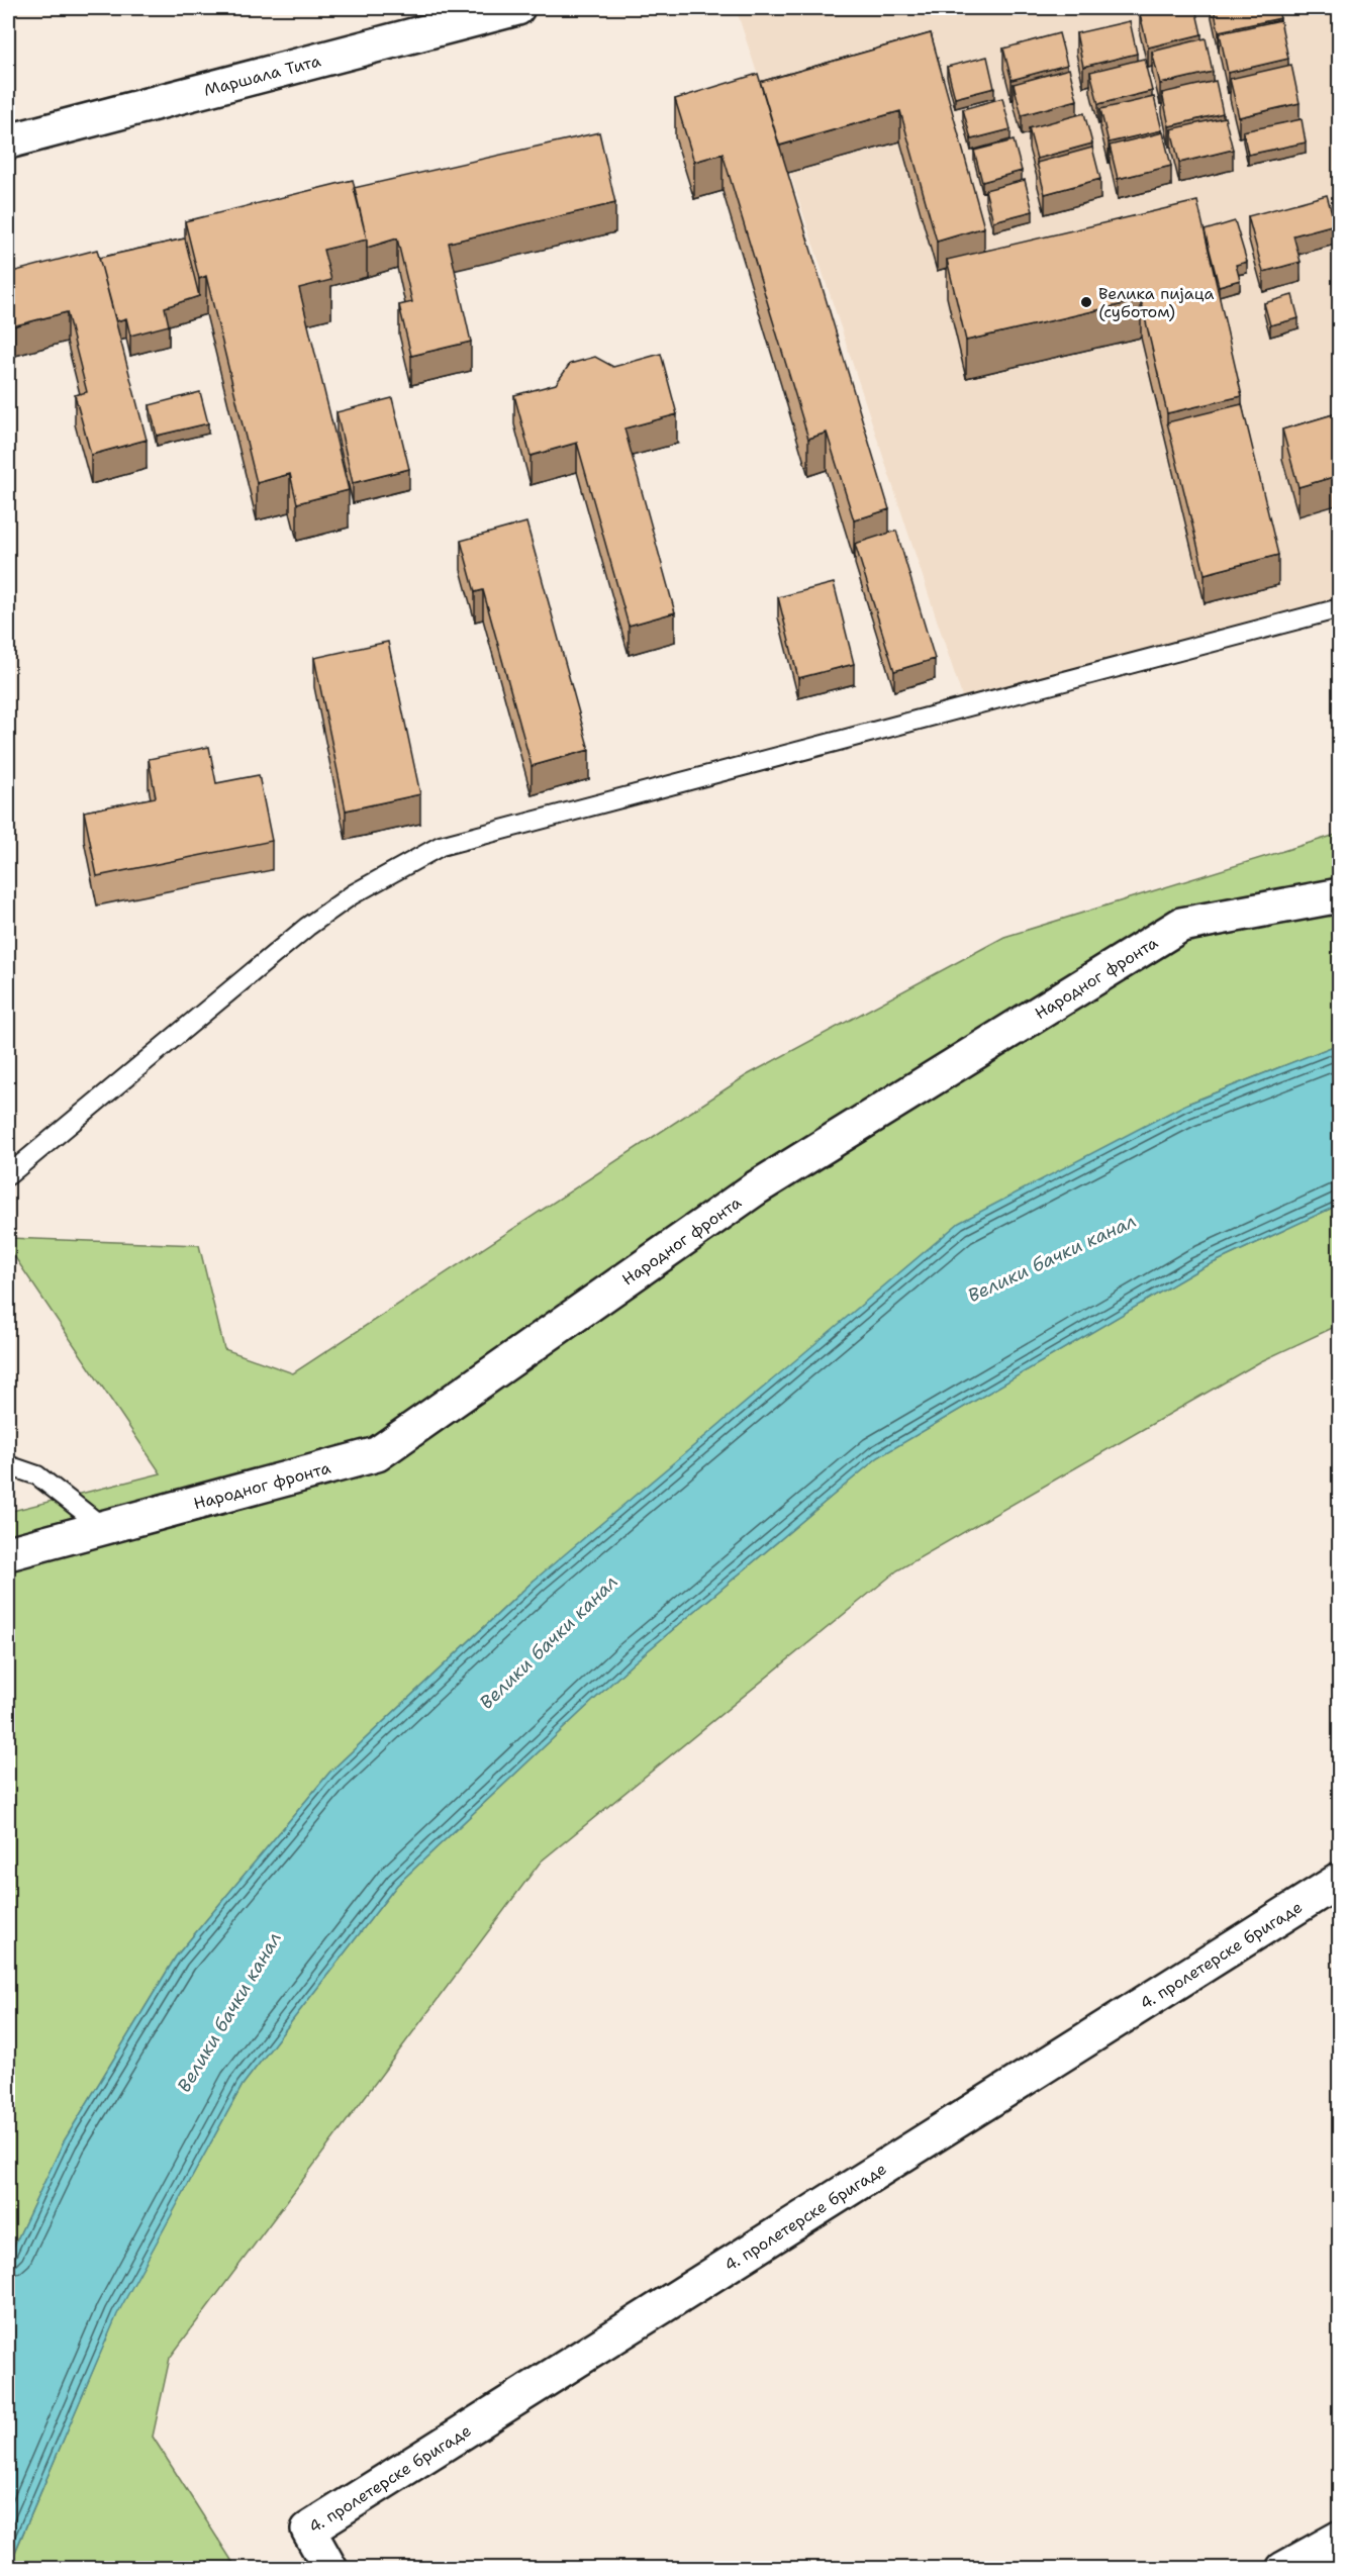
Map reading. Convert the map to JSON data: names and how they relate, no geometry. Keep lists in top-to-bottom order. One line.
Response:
{"streets":{"street":["Маршала Тита","Народног фронта","4. пролетерске бригаде"]},"water":["Велики бачки канал"],"places":["Велика пијаца (суботом)"]}
